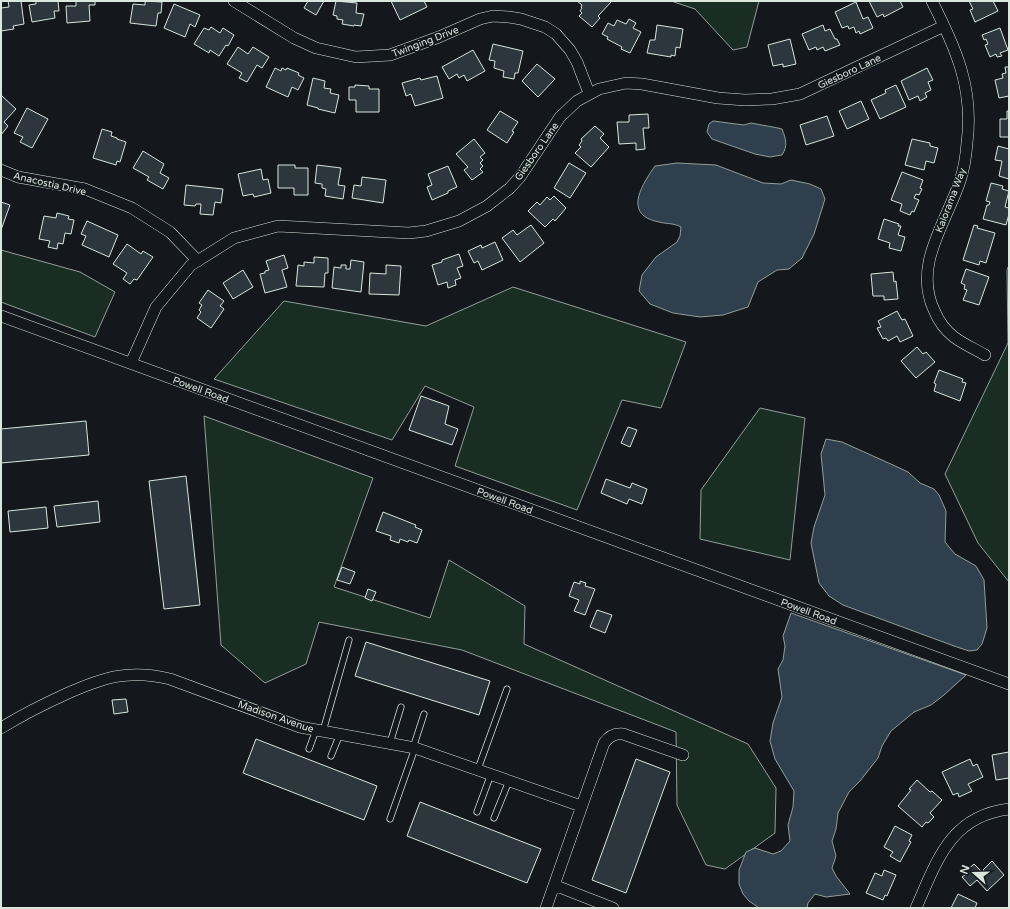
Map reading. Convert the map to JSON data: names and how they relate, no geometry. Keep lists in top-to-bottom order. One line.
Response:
{"streets":{"street":["Twinging Drive","Giesboro Lane","Anacostia Drive","Kalorama Way","Powell Road","Madison Avenue"]},"crossings":[["Twinging Drive","Giesboro Lane"],["Giesboro Lane","Anacostia Drive"],["Giesboro Lane","Kalorama Way"],["Giesboro Lane","Powell Road"]],"north":"left"}
